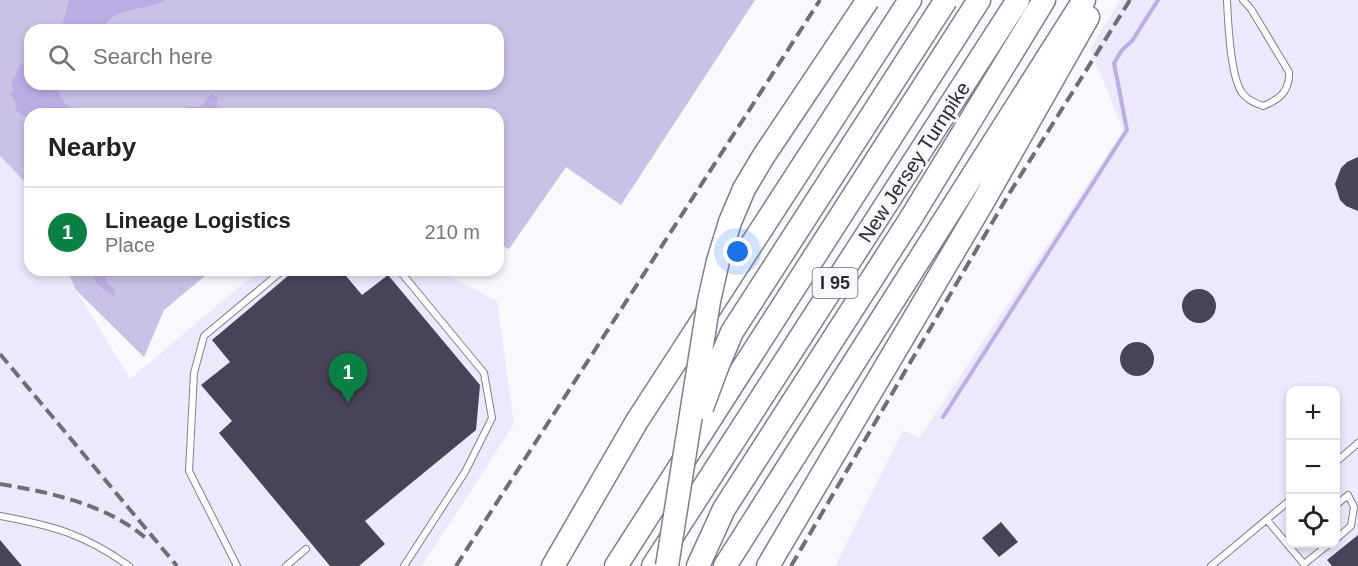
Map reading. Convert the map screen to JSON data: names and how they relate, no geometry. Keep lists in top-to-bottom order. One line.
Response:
{"streets":{"highway":["New Jersey Turnpike","I 95"]},"page":{"search":"Search here","heading":"Nearby","list":[{"mark":"1","name":"Lineage Logistics","note":"Place","value":"210 m"}],"pins":"1","map_buttons":["+","−"]}}
